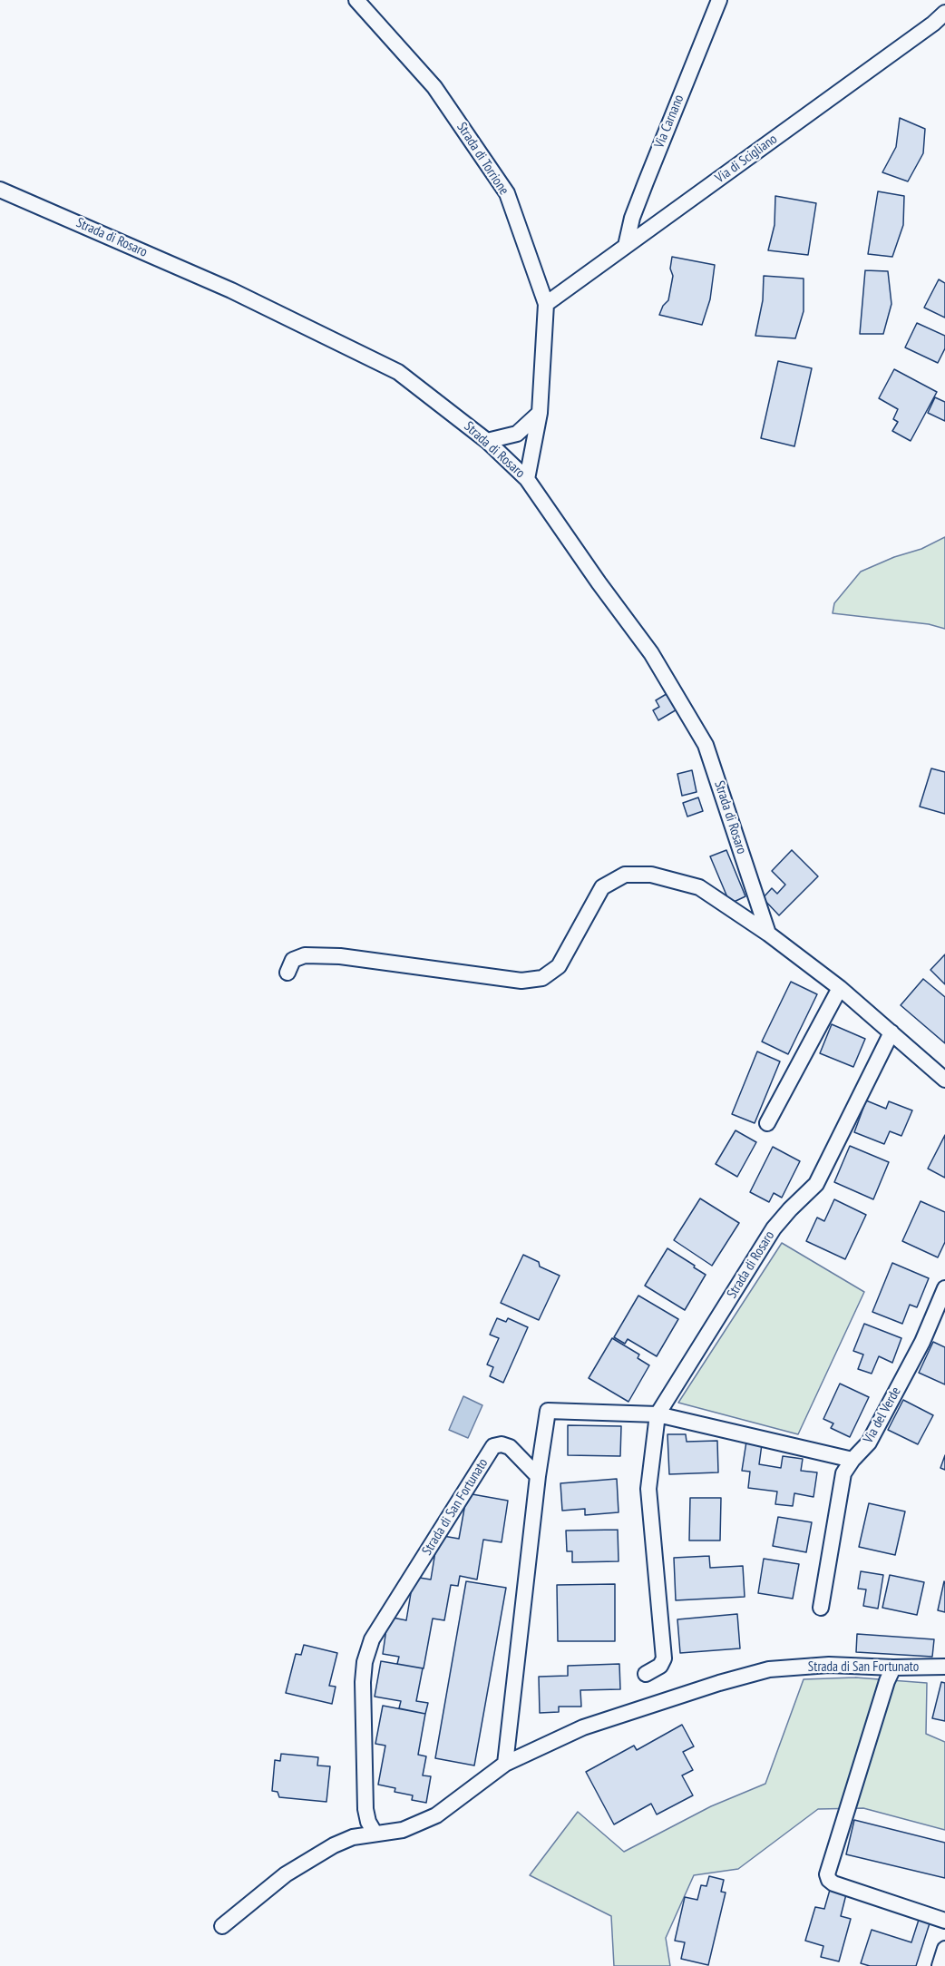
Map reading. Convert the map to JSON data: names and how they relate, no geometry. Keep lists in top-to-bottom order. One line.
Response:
{"streets":{"street":["Via Carnano","Strada di Torrione","Via di Scigliano","Strada di Rosaro","Via del Verde","Strada di San Fortunato"]},"crossings":[["Via Carnano","Via di Scigliano"],["Strada di Torrione","Via di Scigliano"],["Strada di Torrione","Strada di Rosaro"]]}
